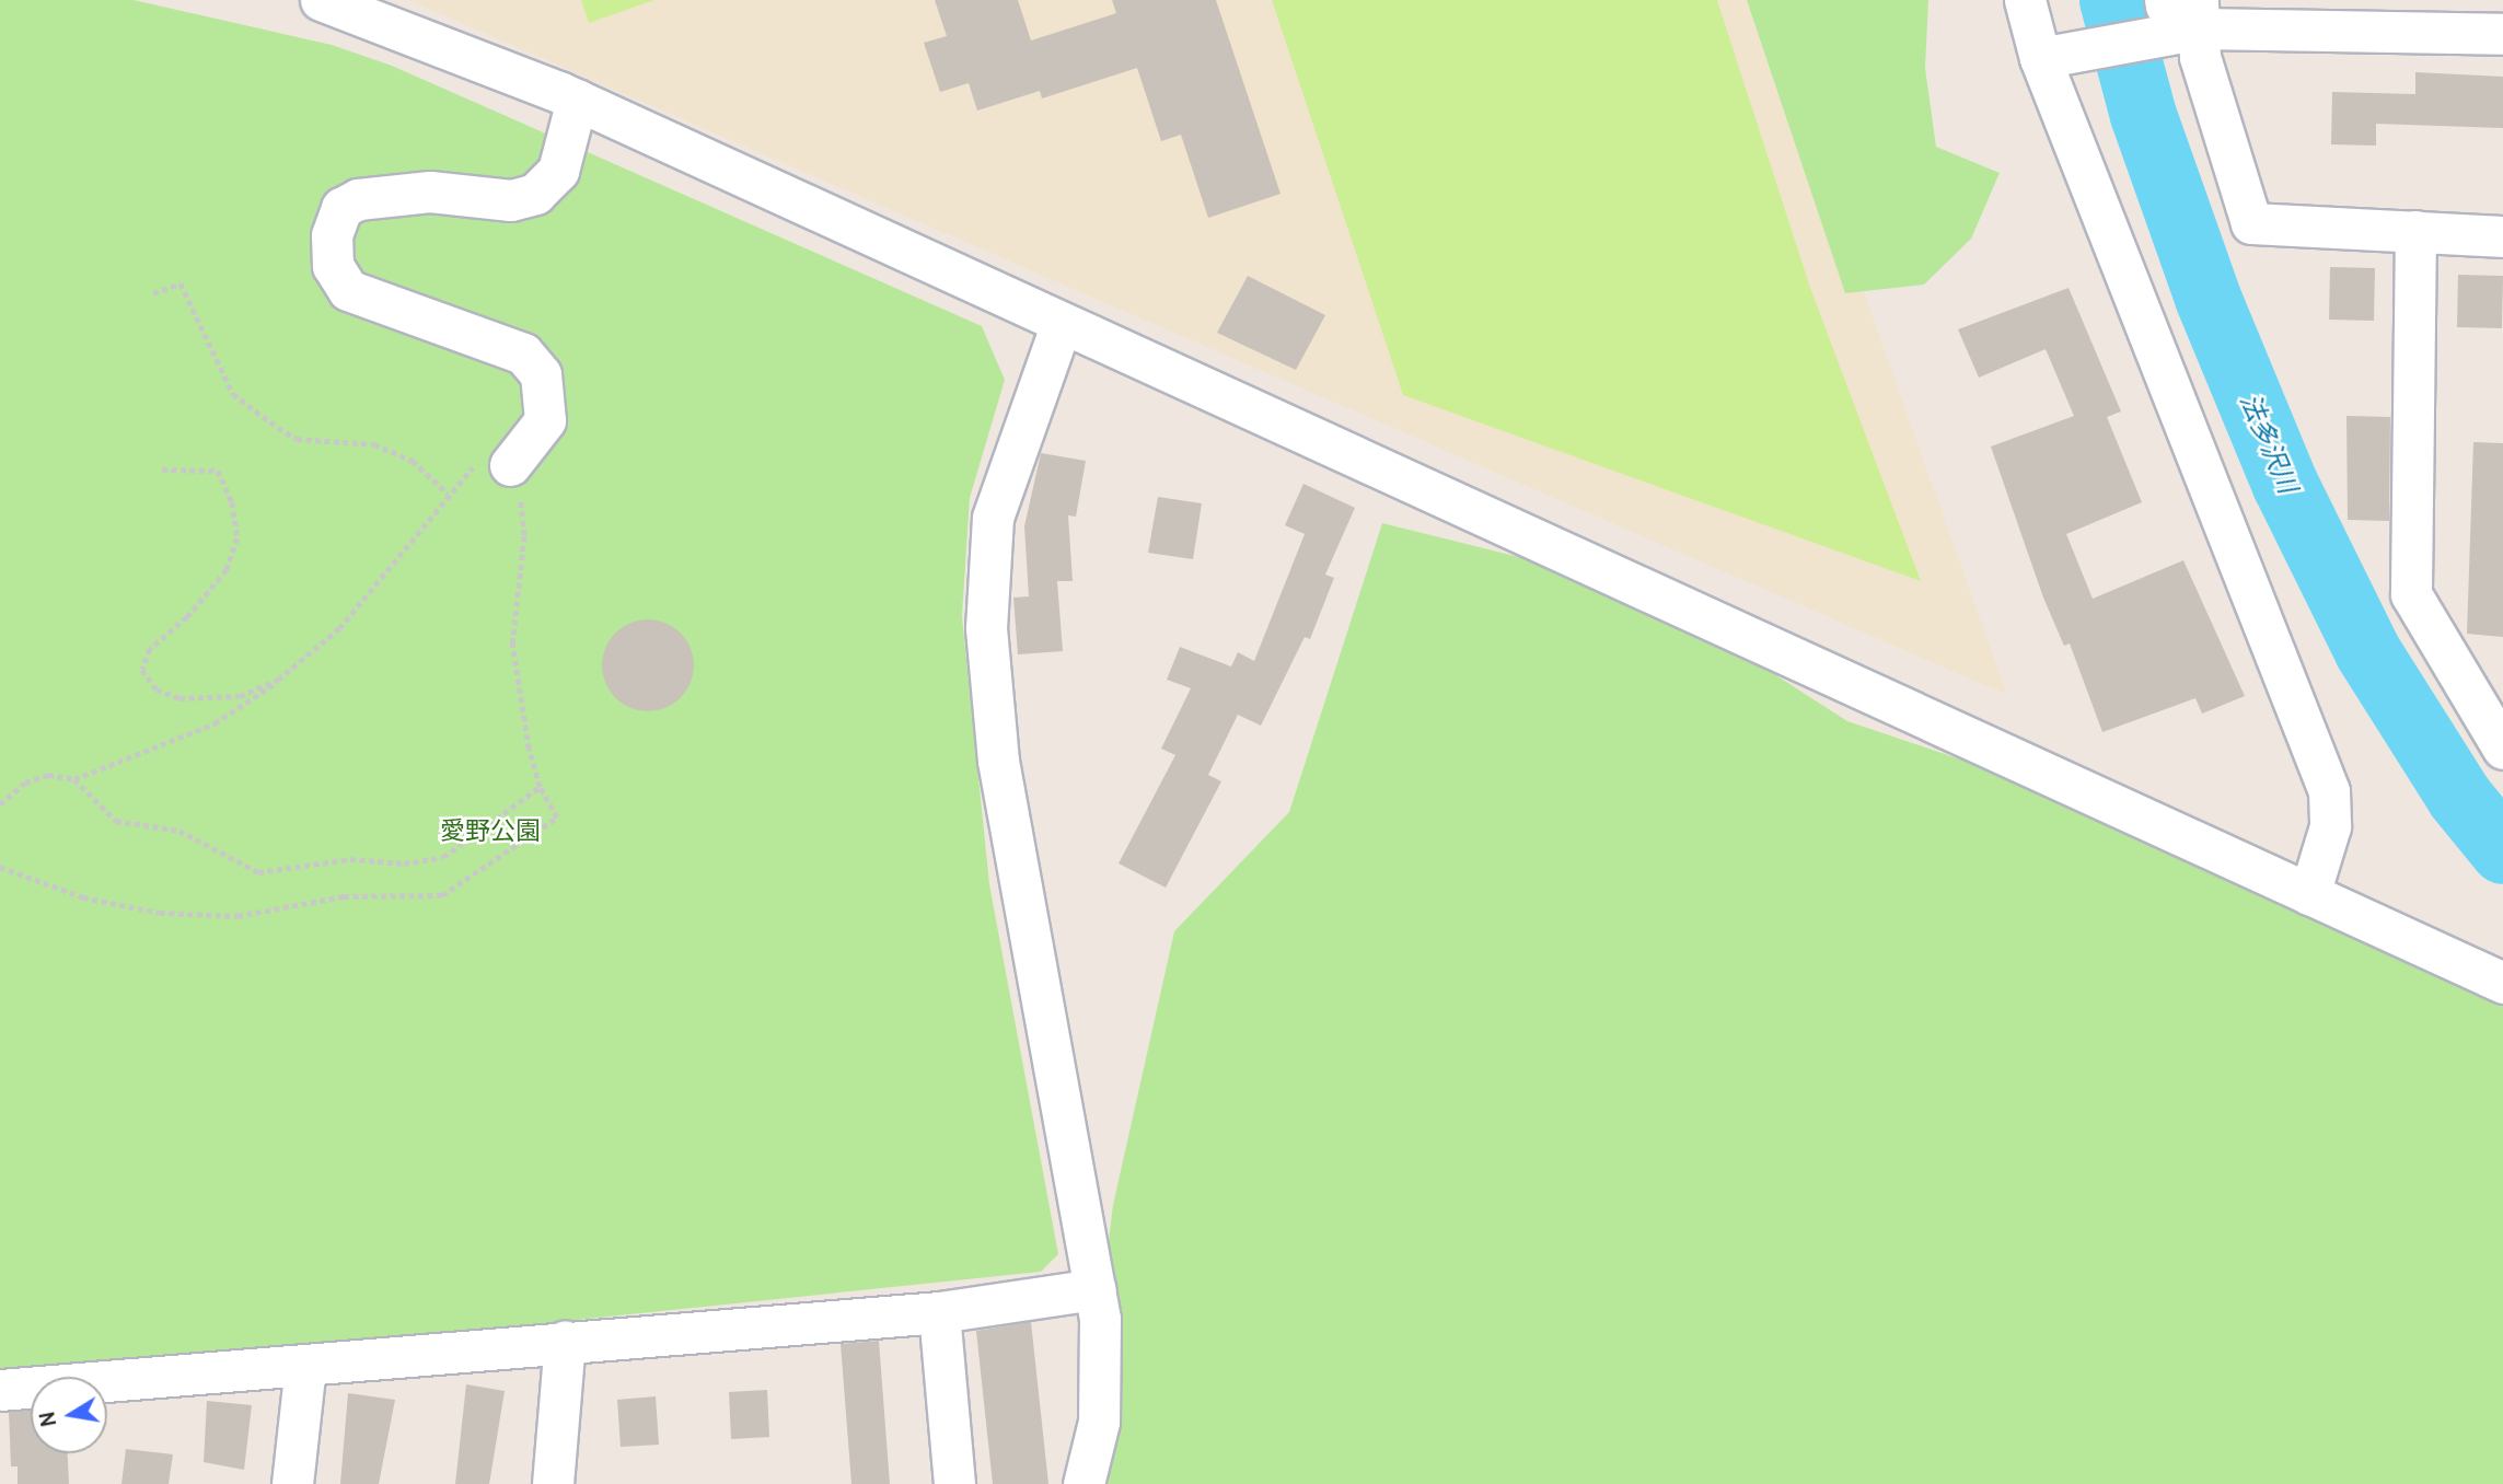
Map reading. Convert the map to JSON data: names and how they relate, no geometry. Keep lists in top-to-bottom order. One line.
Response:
{"water":["法多沢川"],"parks":["愛野公園"],"north":"left"}
